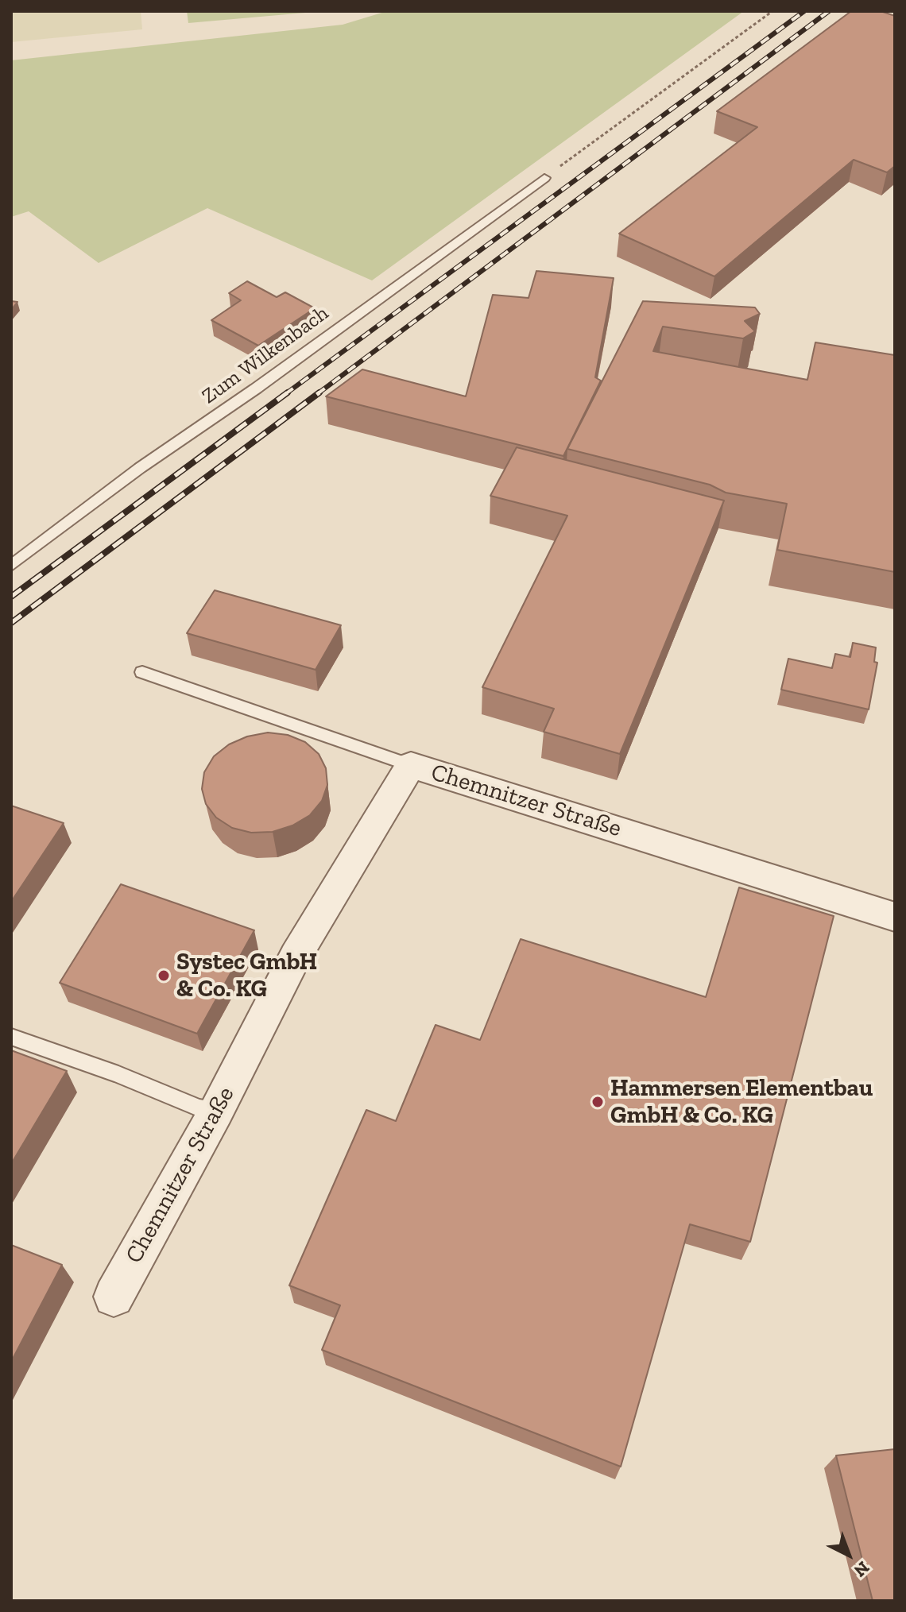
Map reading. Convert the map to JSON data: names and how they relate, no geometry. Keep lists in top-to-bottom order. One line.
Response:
{"streets":{"street":["Chemnitzer Straße"],"lane":["Zum Wilkenbach"]},"places":["Systec GmbH & Co. KG","Hammersen Elementbau GmbH & Co. KG"],"north":"bottom right"}
